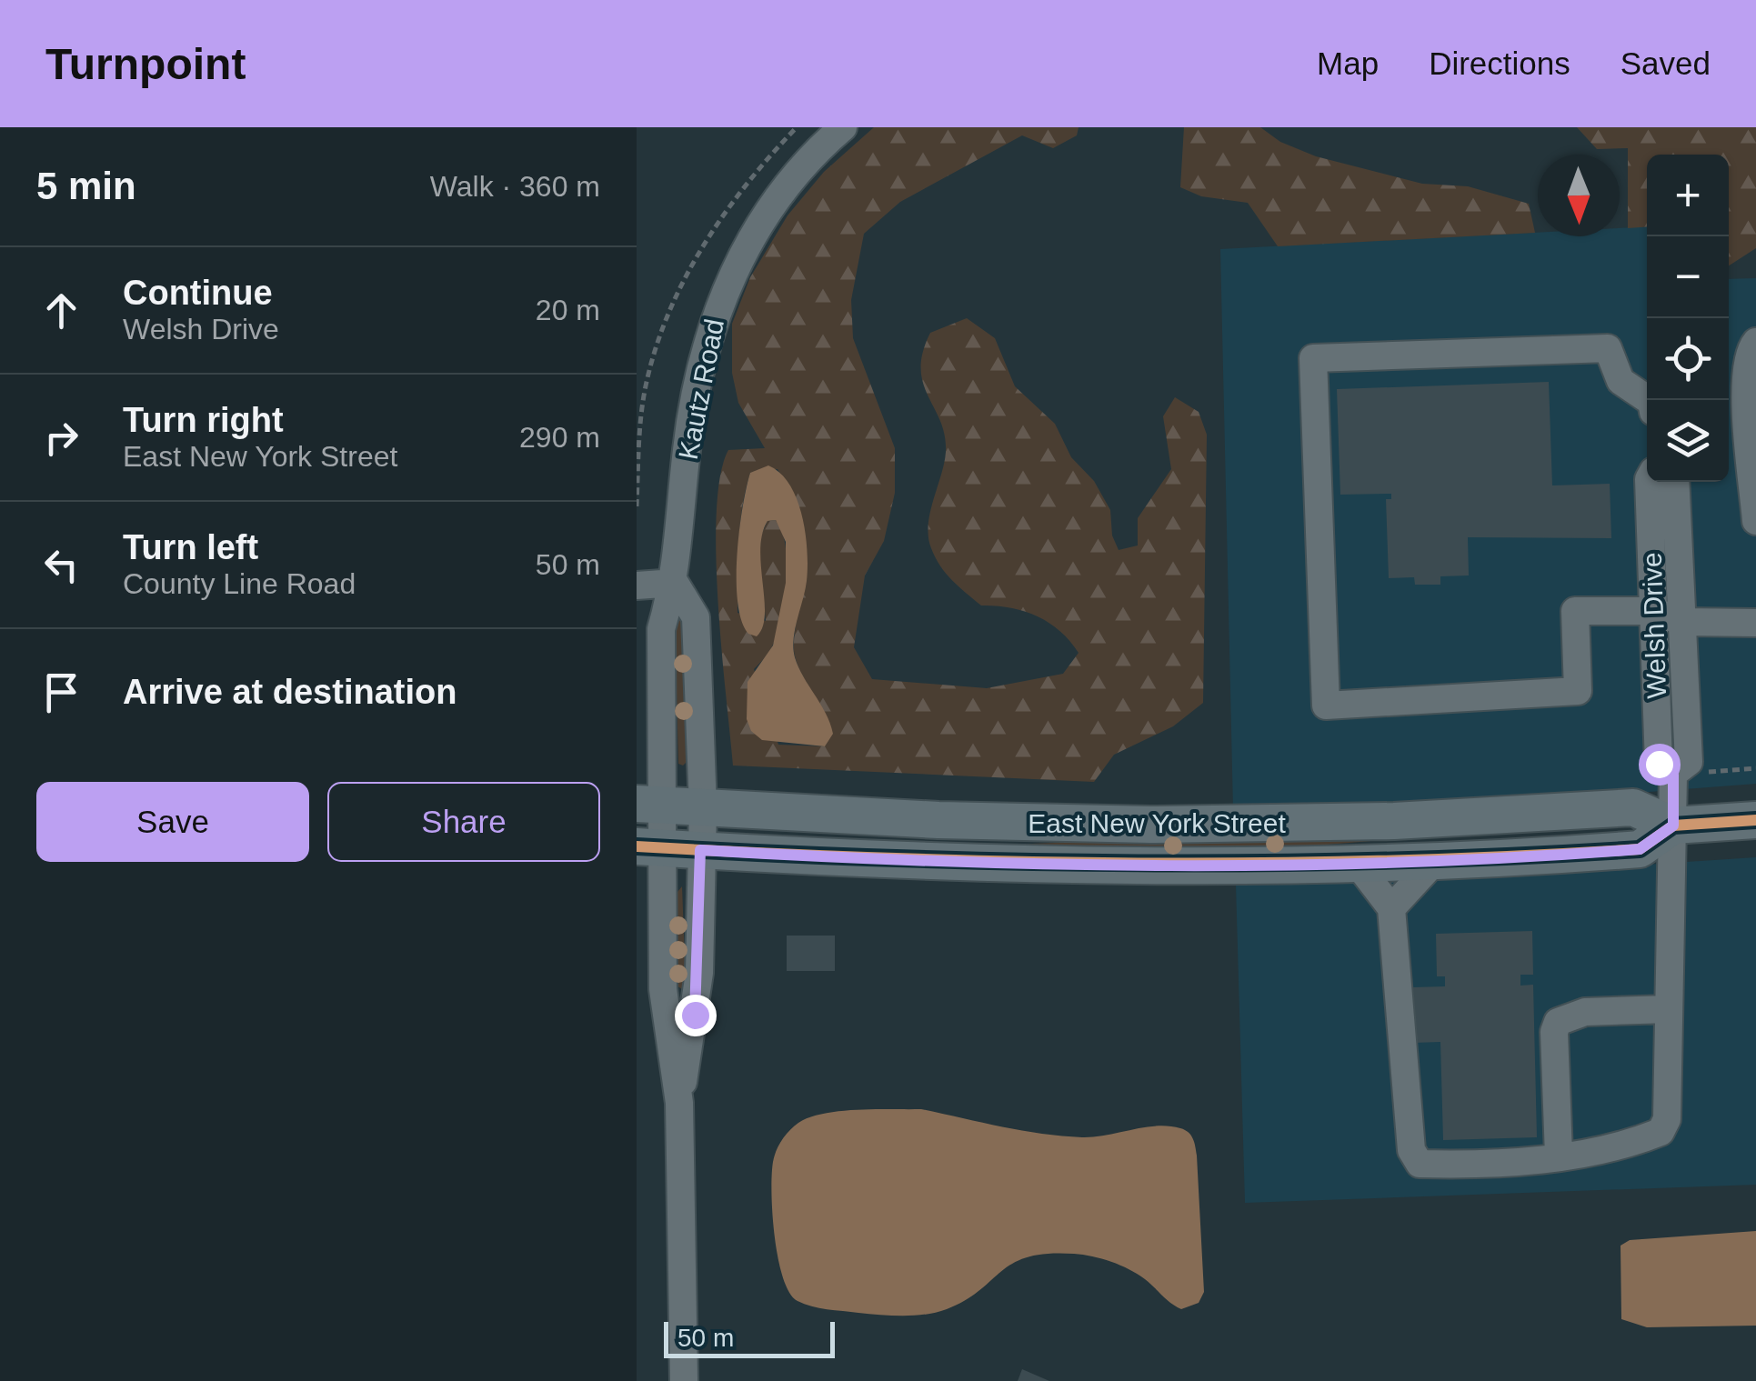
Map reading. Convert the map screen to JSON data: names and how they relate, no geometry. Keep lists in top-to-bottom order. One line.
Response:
{"streets":{"main road":["East New York Street"],"street":["Kautz Road","Welsh Drive"]},"crossings":[["Kautz Road","East New York Street"],["Welsh Drive","East New York Street"]],"scale_bar":"50 m","north":"bottom","page":{"header":"Turnpoint","nav":["Map","Directions","Saved"],"heading":["5 min","Walk · 360 m"],"map_buttons":["+","−"],"list":[["Continue","Welsh Drive","20 m"],["Turn right","East New York Street","290 m"],["Turn left","County Line Road","50 m"],"Arrive at destination"],"buttons":["Save","Share"],"scale":"50 m"}}
